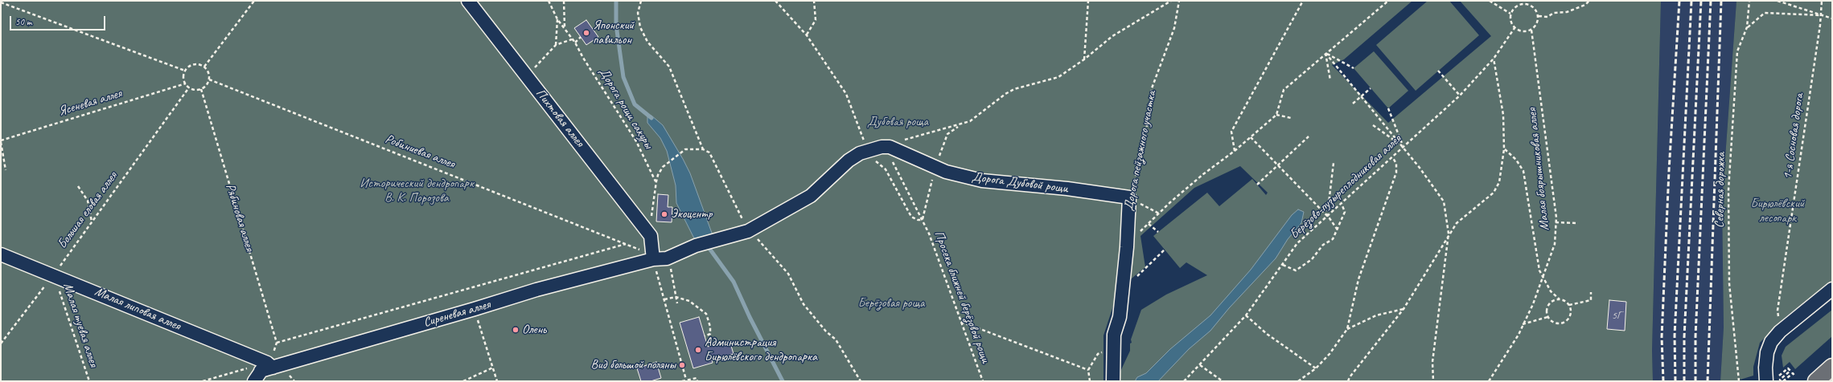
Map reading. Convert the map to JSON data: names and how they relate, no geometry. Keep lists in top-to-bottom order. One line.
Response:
{"streets":{"street":["Пихтовая аллея","Дорога пейзажного участка","Дорога Дубовой рощи","Малая липовая аллея","Сиреневая аллея"],"path":["Ясеневая аллея","Дорога рощи сакуры","1-я Сосновая дорога","Робиниевая аллея","Малая боярышниковая аллея","Берёзово-пузыреплодниковая аллея","Северная дорожка","Большая еловая аллея","Рябиновая аллея","Просека ближней берёзовой рощи","Малая туевая аллея"]},"crossings":[["Ясеневая аллея","Робиниевая аллея"],["Ясеневая аллея","Большая еловая аллея"],["Ясеневая аллея","Рябиновая аллея"],["Дорога пейзажного участка","Дорога Дубовой рощи"],["Робиниевая аллея","Большая еловая аллея"],["Робиниевая аллея","Рябиновая аллея"],["Малая боярышниковая аллея","Берёзово-пузыреплодниковая аллея"],["Дорога Дубовой рощи","Просека ближней берёзовой рощи"],["Большая еловая аллея","Рябиновая аллея"],["Большая еловая аллея","Малая липовая аллея"],["Большая еловая аллея","Малая туевая аллея"],["Малая липовая аллея","Сиреневая аллея"],["Малая липовая аллея","Малая туевая аллея"]],"parks":["Дубовая роща","Исторический дендропарк В. К. Порозова","Бирюлёвский лесопарк","Берёзовая роща"],"places":["Японcкий павильон","Экоцентр","Олень","Администрация Бирюлёвского дендропарка","Вид большой поляны"],"house_numbers":["5Г"],"scale_bar":"50 m"}
